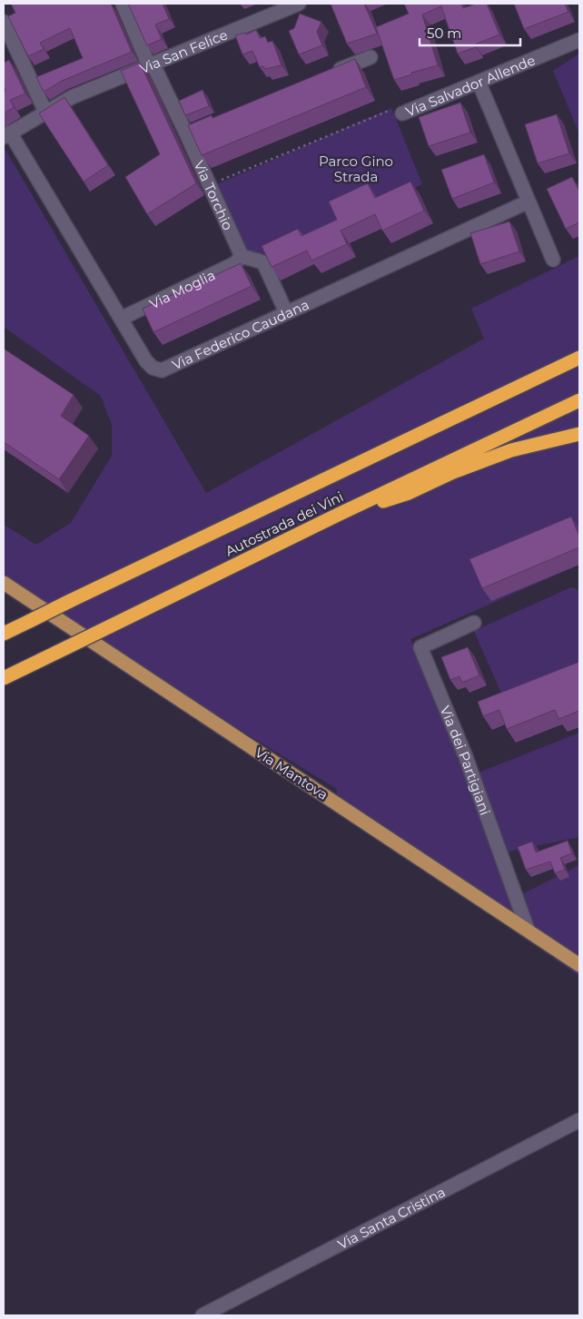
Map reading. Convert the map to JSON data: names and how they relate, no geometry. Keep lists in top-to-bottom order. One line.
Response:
{"streets":{"highway":["Autostrada dei Vini"],"main road":["Via Mantova"],"street":["Via San Felice","Via Salvador Allende","Via Torchio","Via Moglia","Via Federico Caudana","Via dei Partigiani","Via Santa Cristina"]},"crossings":[["Via San Felice","Via Torchio"],["Via San Felice","Via Federico Caudana"],["Via Salvador Allende","Via Torchio"],["Via Torchio","Via Moglia"],["Via Moglia","Via Federico Caudana"],["Via dei Partigiani","Via Mantova"]],"parks":["Parco Gino Strada"],"scale_bar":"50 m"}
